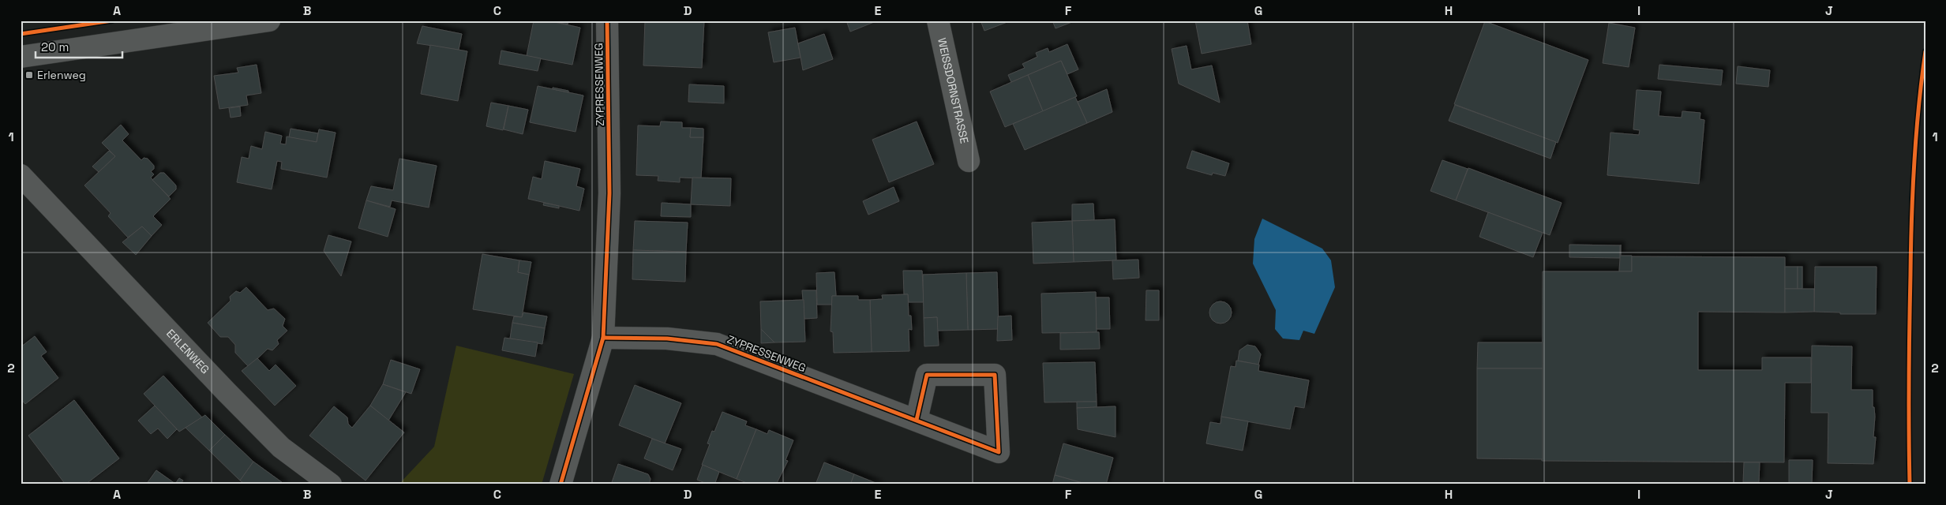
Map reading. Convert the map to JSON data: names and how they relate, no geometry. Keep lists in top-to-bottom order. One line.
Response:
{"streets":{"street":["ZYPRESSENWEG","WEISSDORNSTRASSE","ERLENWEG"]},"places":{"transit":["Erlenweg"]},"scale_bar":"20 m","grid":{"columns":["A","B","C","D","E","F","G","H","I","J"],"rows":["1","2"]}}
